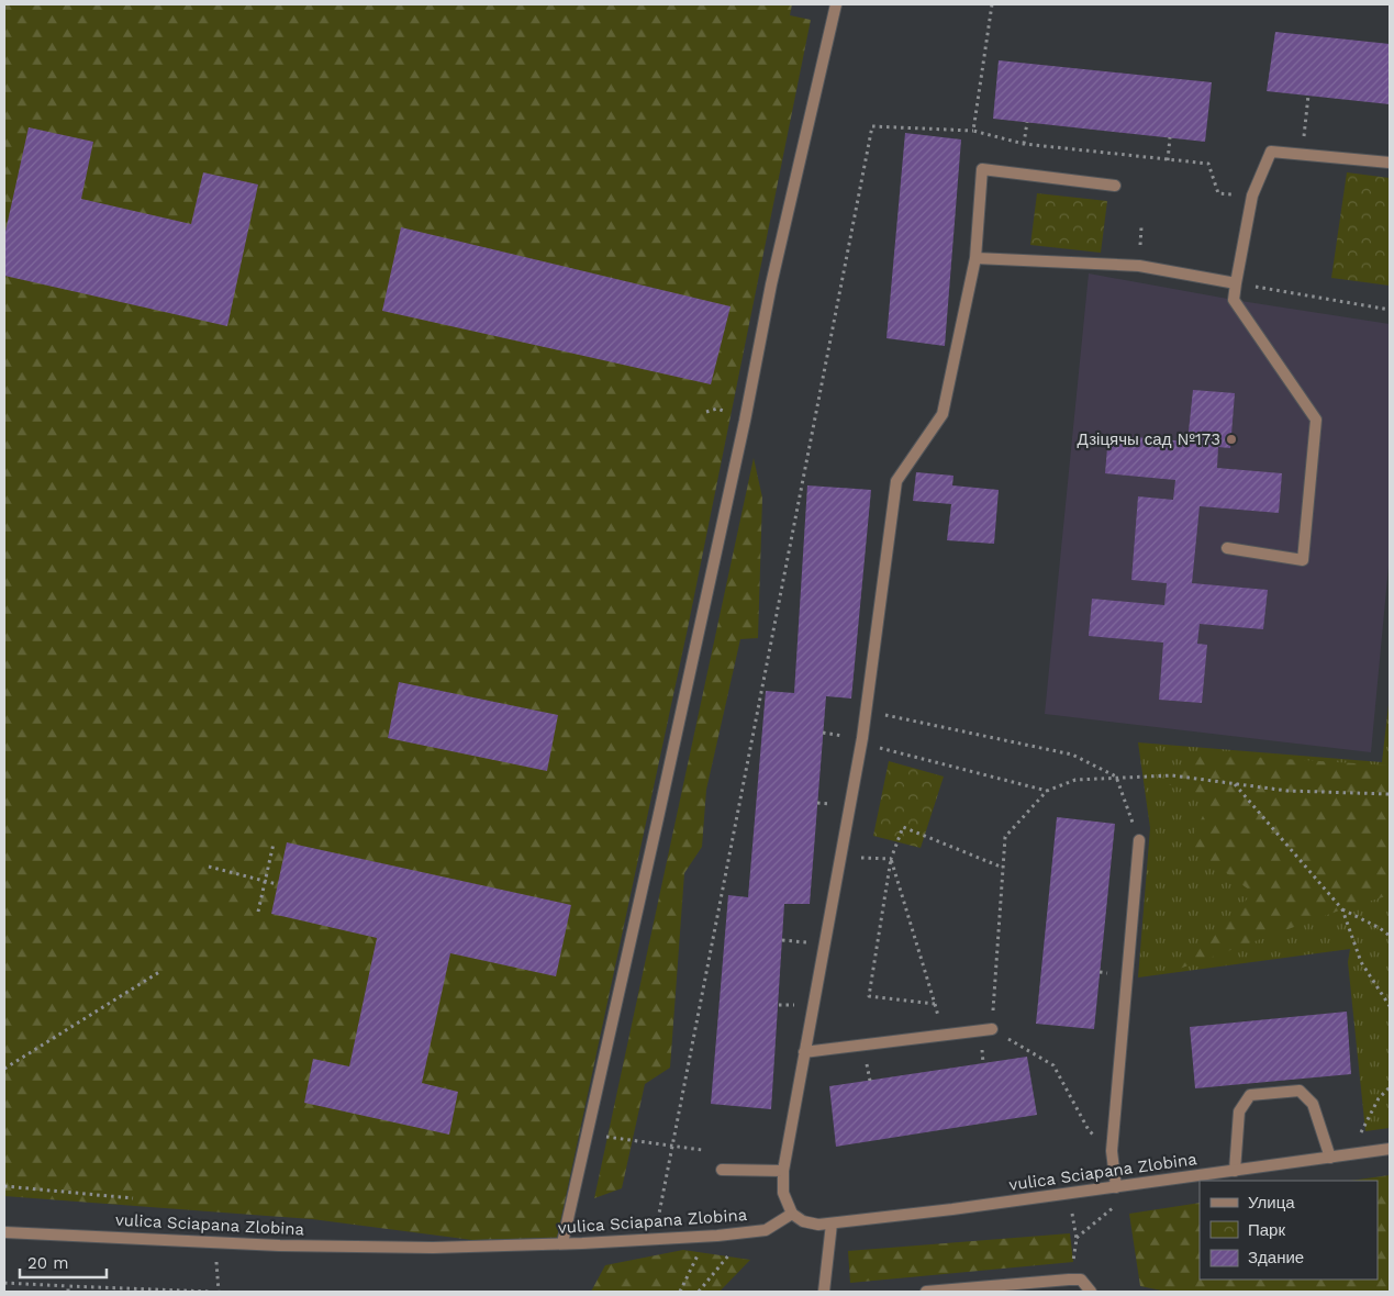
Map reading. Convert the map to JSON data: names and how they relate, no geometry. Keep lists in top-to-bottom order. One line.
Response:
{"streets":{"street":["vulica Sciapana Zlobina"]},"places":["Дзіцячы сад №173"],"legend":["Улица","Парк","Здание"],"scale_bar":"20 m"}
